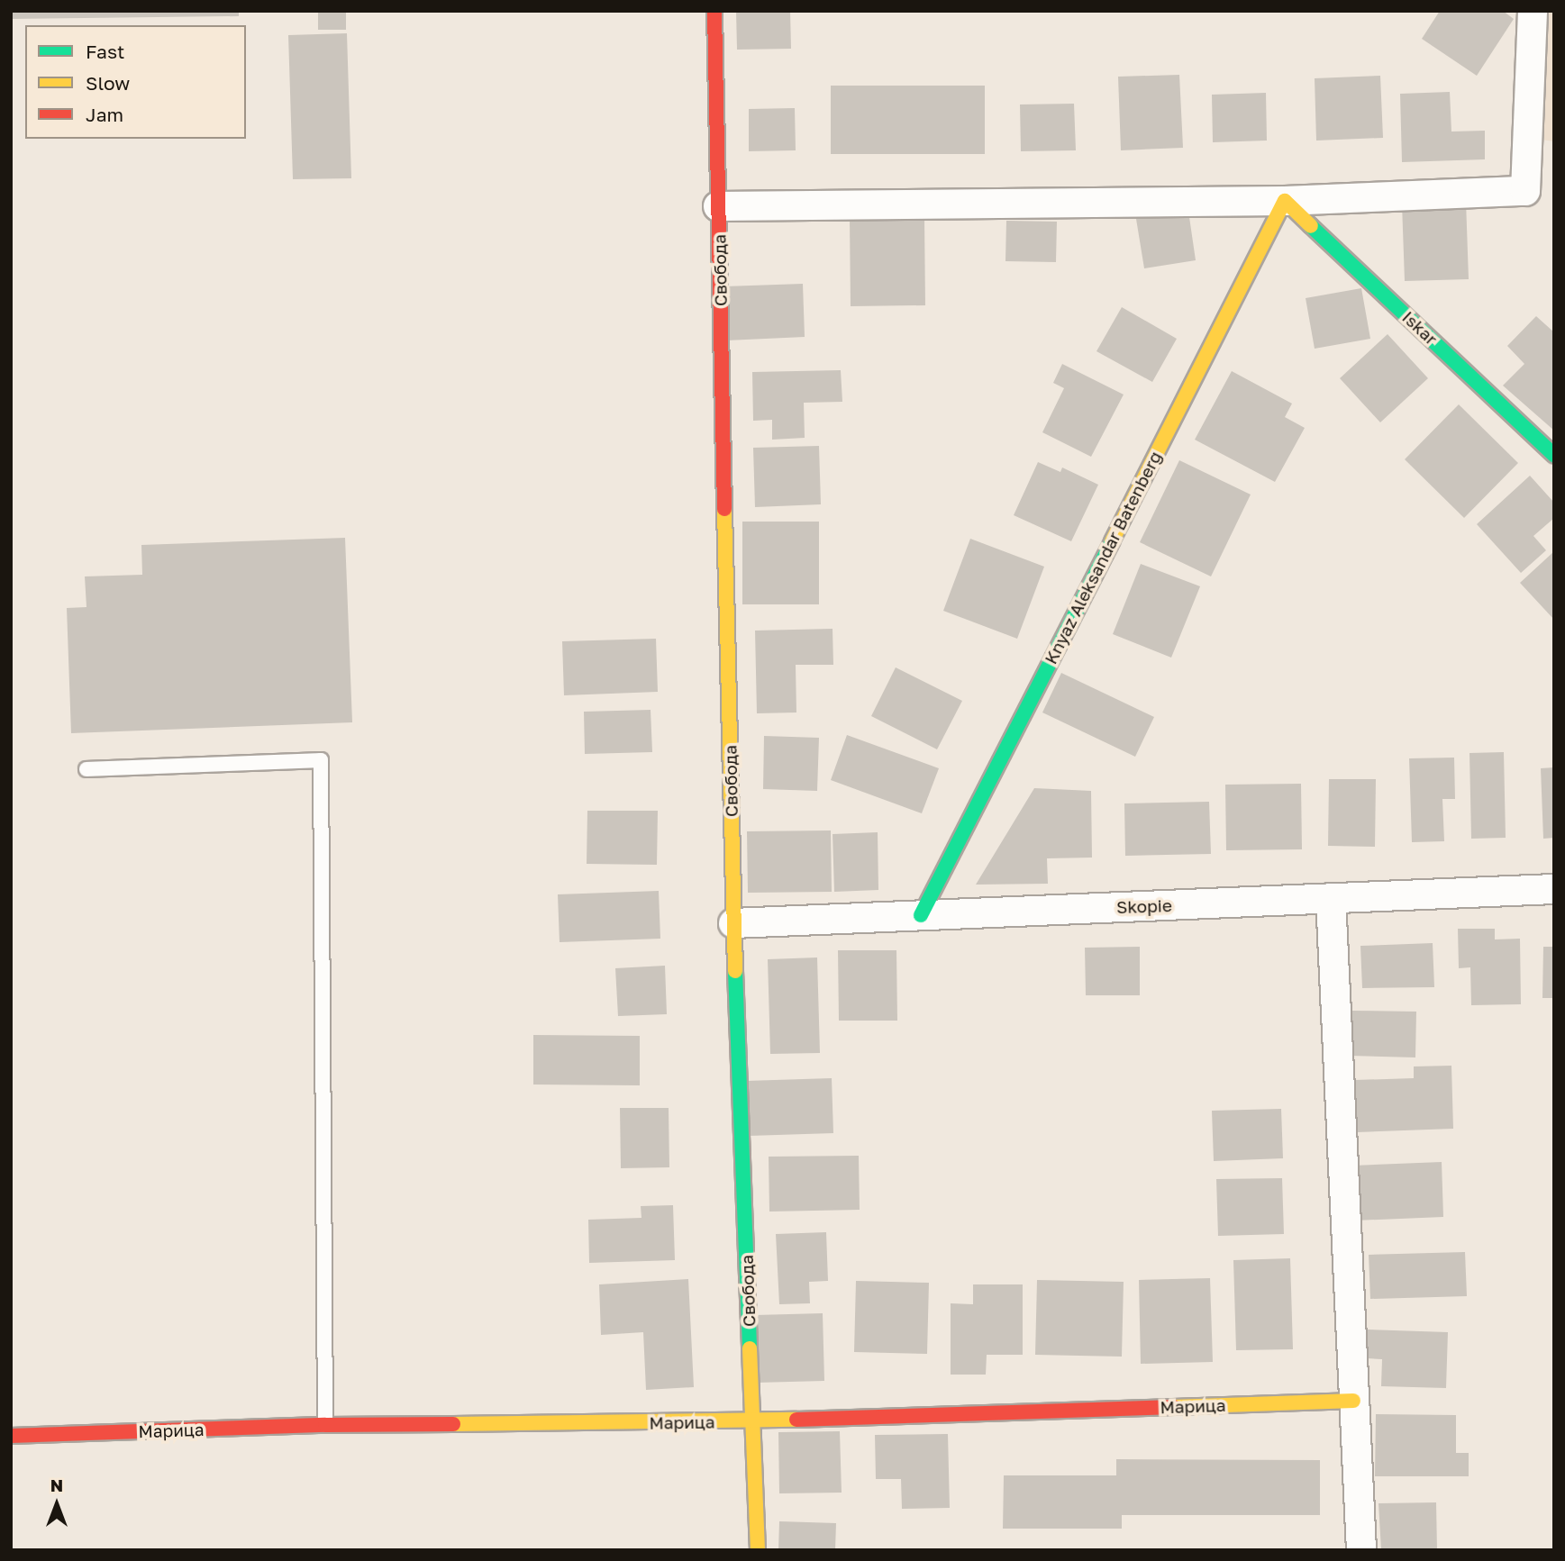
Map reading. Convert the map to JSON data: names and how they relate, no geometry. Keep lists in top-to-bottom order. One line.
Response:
{"streets":{"street":["Свобода","Iskar","Knyaz Aleksandar Batenberg","Skopie","Марица"]},"crossings":[["Свобода","Skopie"],["Свобода","Марица"],["Iskar","Knyaz Aleksandar Batenberg"],["Knyaz Aleksandar Batenberg","Skopie"]],"legend":["Fast","Slow","Jam"],"north":"top"}
